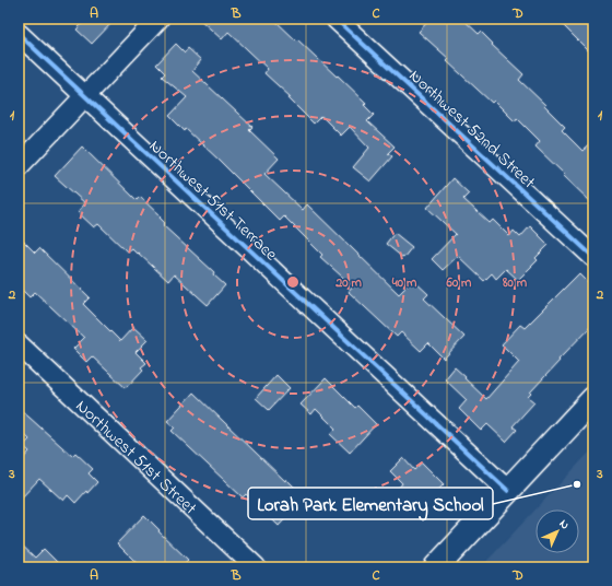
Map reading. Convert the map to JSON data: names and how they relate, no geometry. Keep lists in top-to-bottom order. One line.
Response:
{"streets":{"street":["Northwest 52nd Street","Northwest 51st Terrace","Northwest 51st Street"]},"places":["Lorah Park Elementary School"],"north":"top right","grid":{"columns":["A","B","C","D"],"rows":["1","2","3"]},"rings":["20 m","40 m","60 m","80 m"]}
